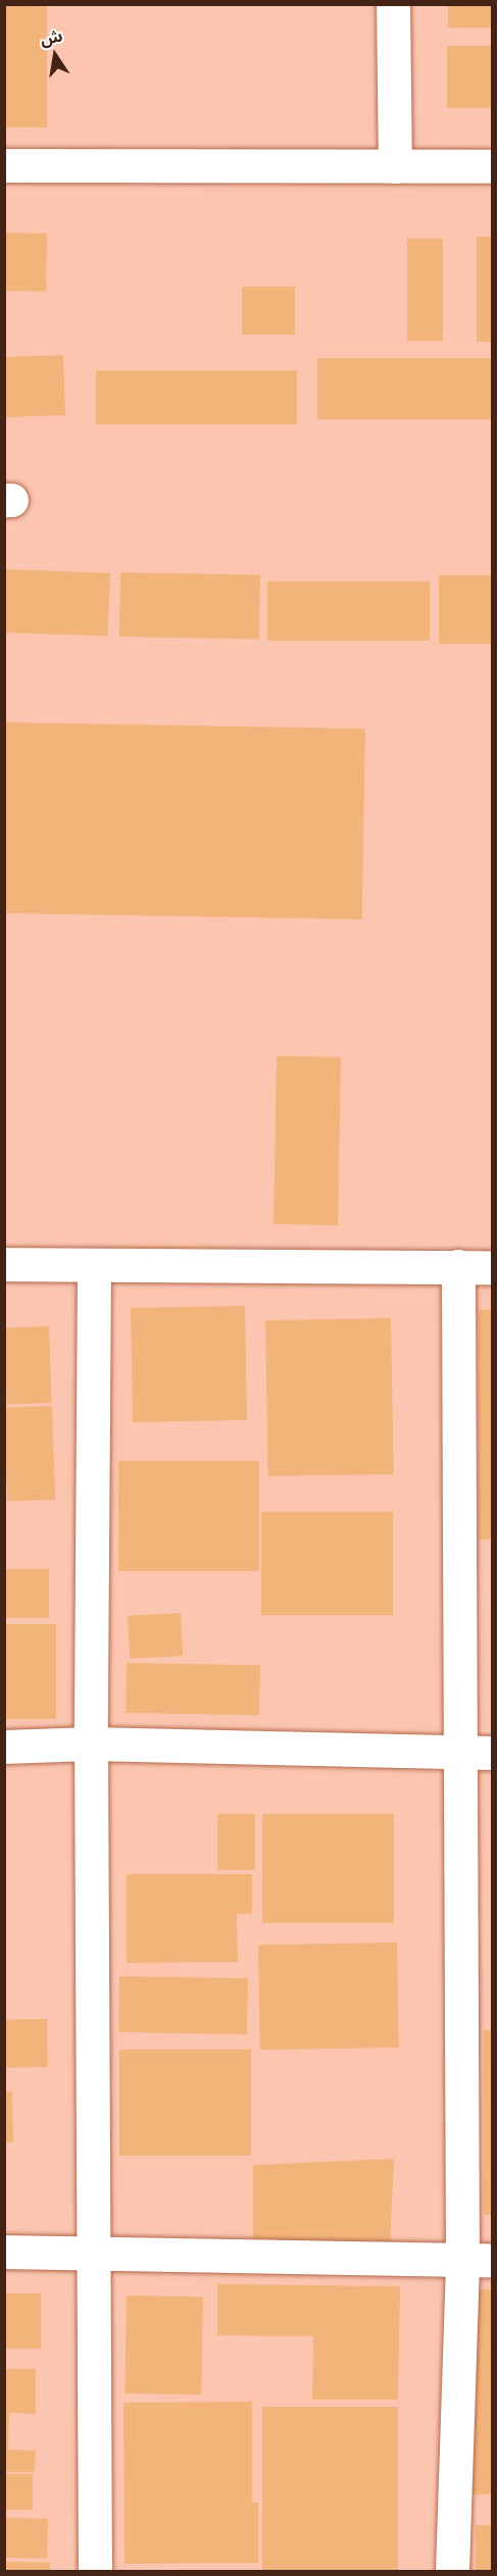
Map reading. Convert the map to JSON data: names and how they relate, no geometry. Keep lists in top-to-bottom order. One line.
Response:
{"north":"top"}
